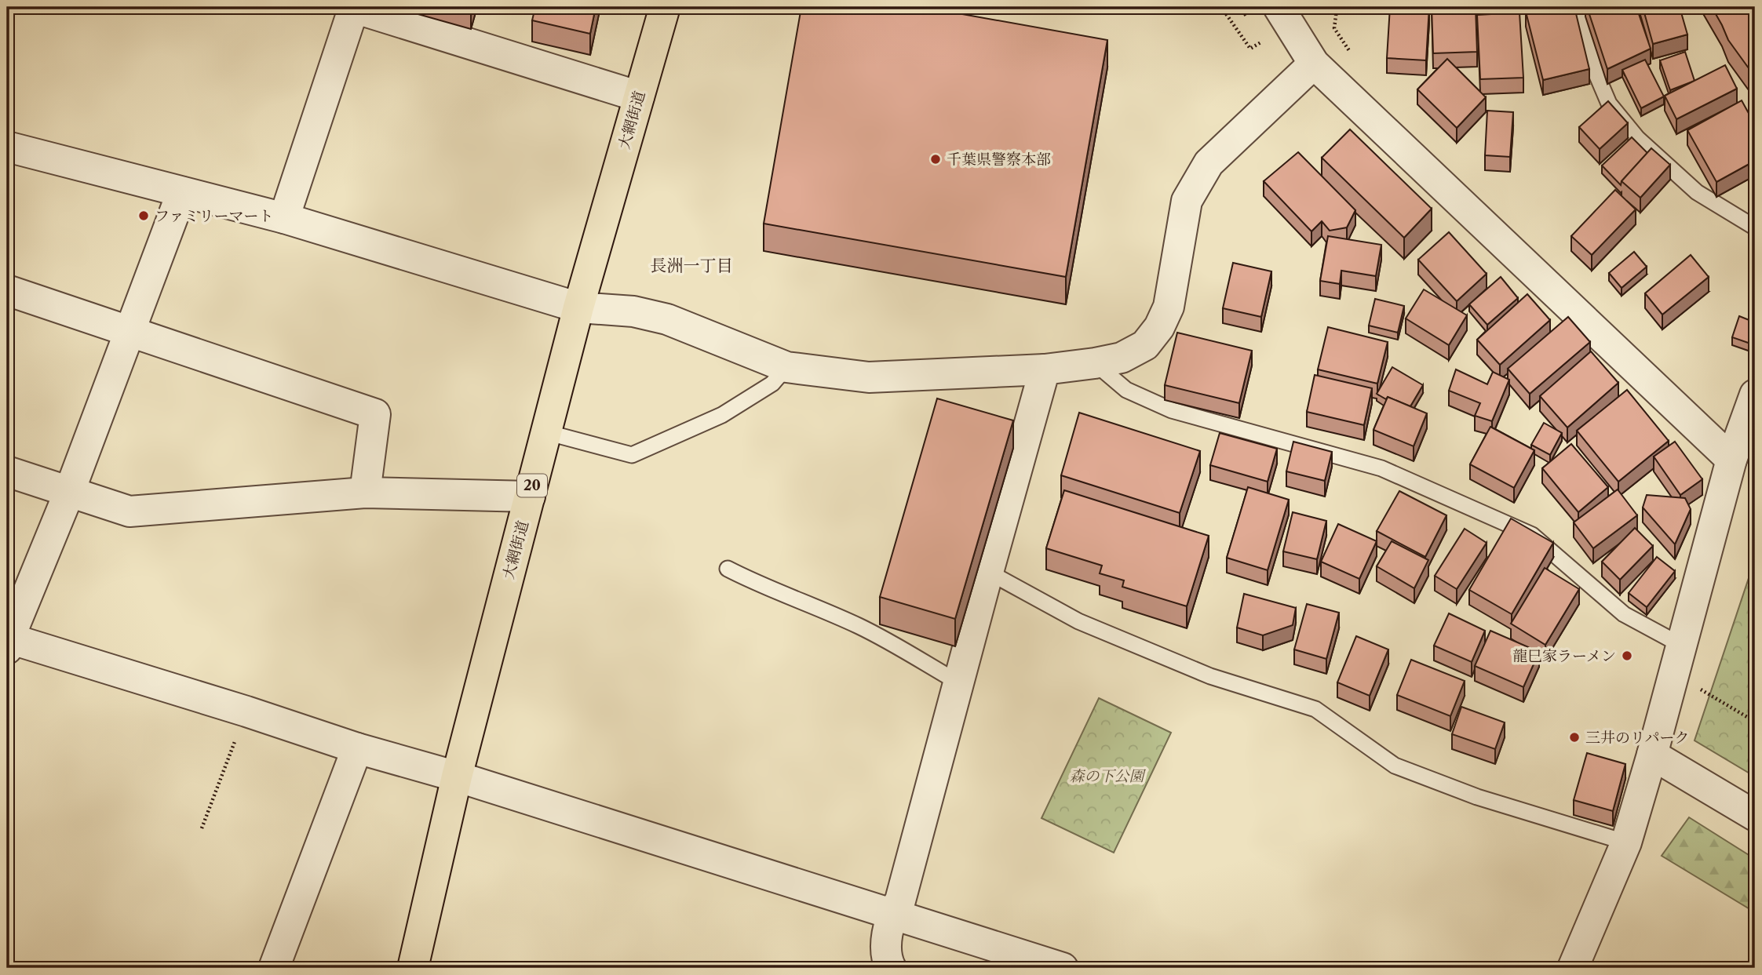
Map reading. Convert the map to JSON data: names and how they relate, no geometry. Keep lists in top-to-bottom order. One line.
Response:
{"streets":{"main road":["大網街道","20"]},"districts":["長洲一丁目"],"parks":["森の下公園"],"places":["千葉県警察本部","ファミリーマート","龍巳家ラーメン","三井のリパーク"]}
